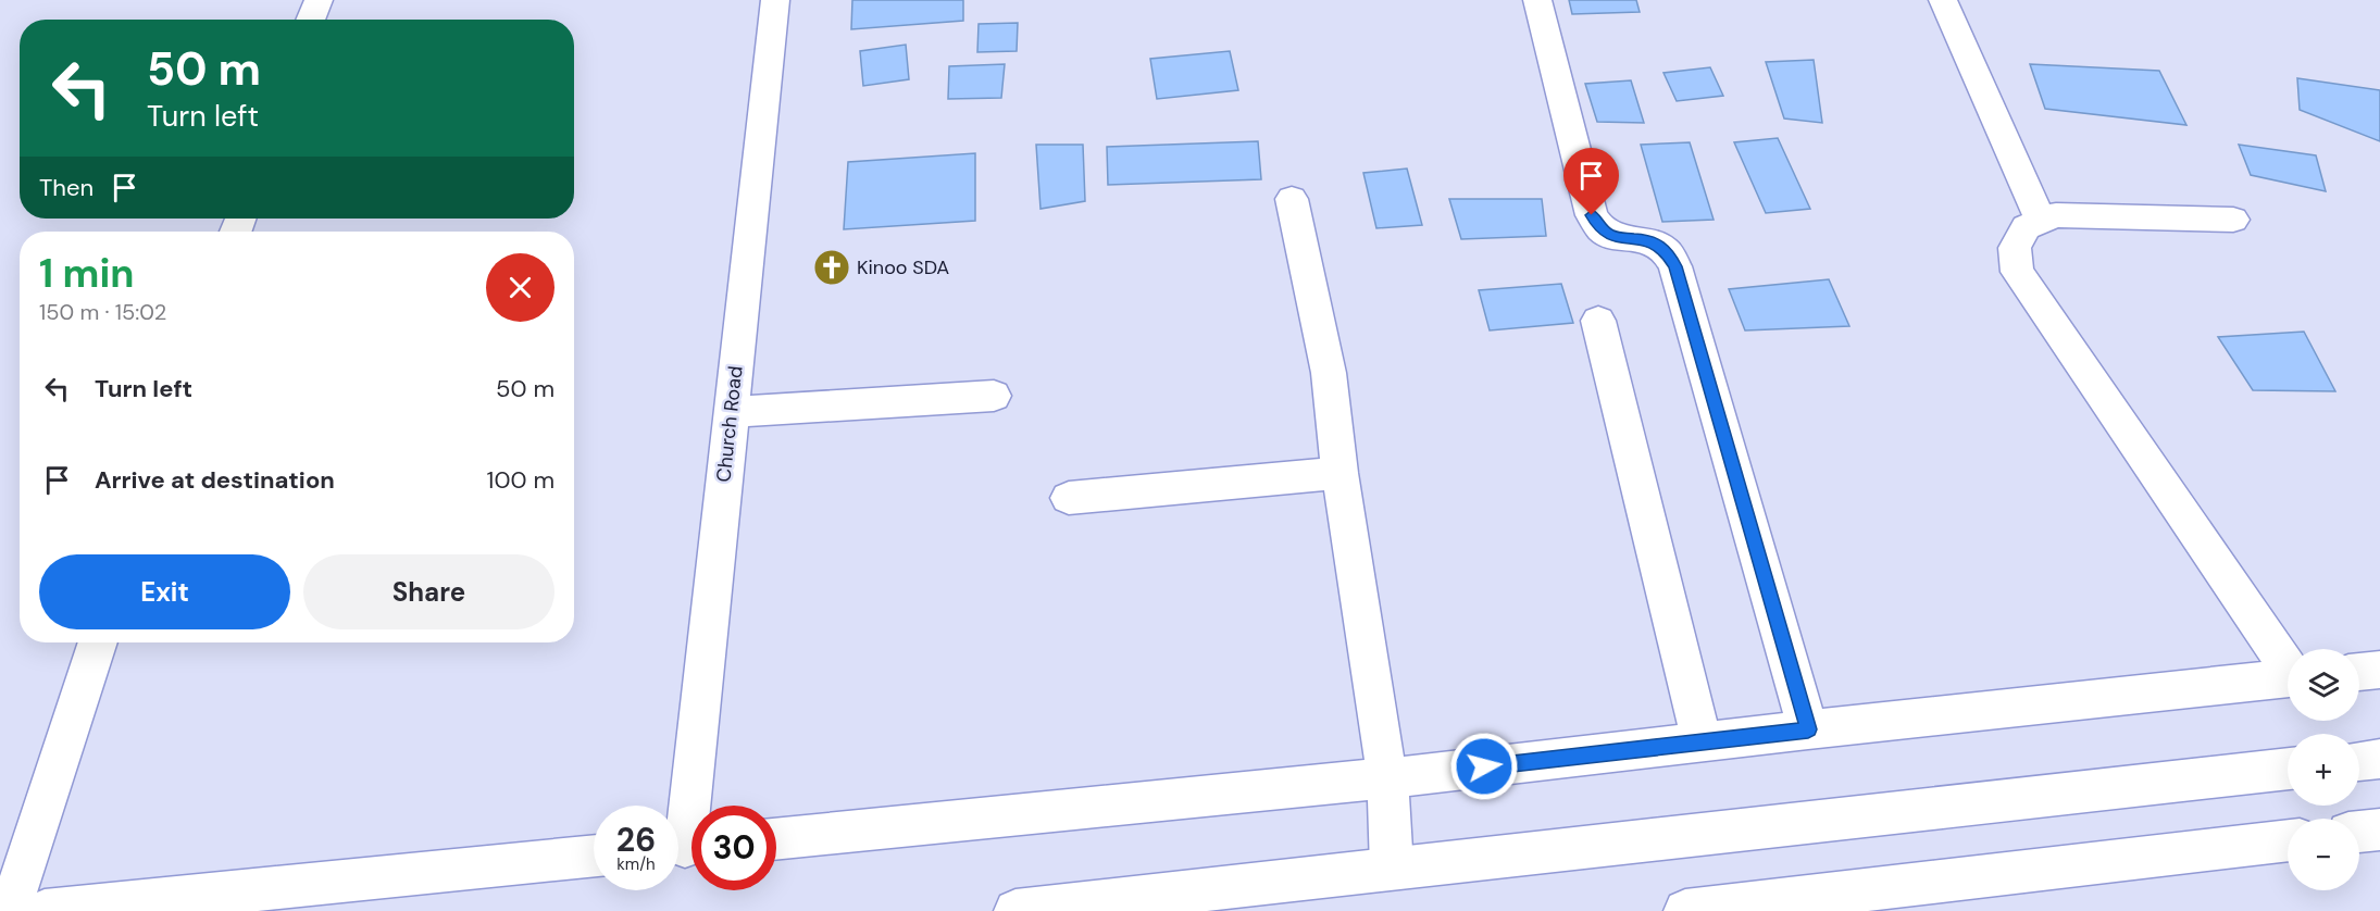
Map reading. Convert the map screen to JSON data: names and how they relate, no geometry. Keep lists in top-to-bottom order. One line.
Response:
{"streets":{"main road":["Church Road"]},"places":{"church":["Kinoo SDA"]},"page":{"turn":["50 m","Turn left"],"then":"Then","heading":["1 min","150 m · 15:02"],"list":[{"name":"Turn left","value":"50 m"},{"name":"Arrive at destination","value":"100 m"}],"buttons":["Exit","Share"],"map_buttons":["+","−"],"speed":"26 km/h","limit":"30"}}
